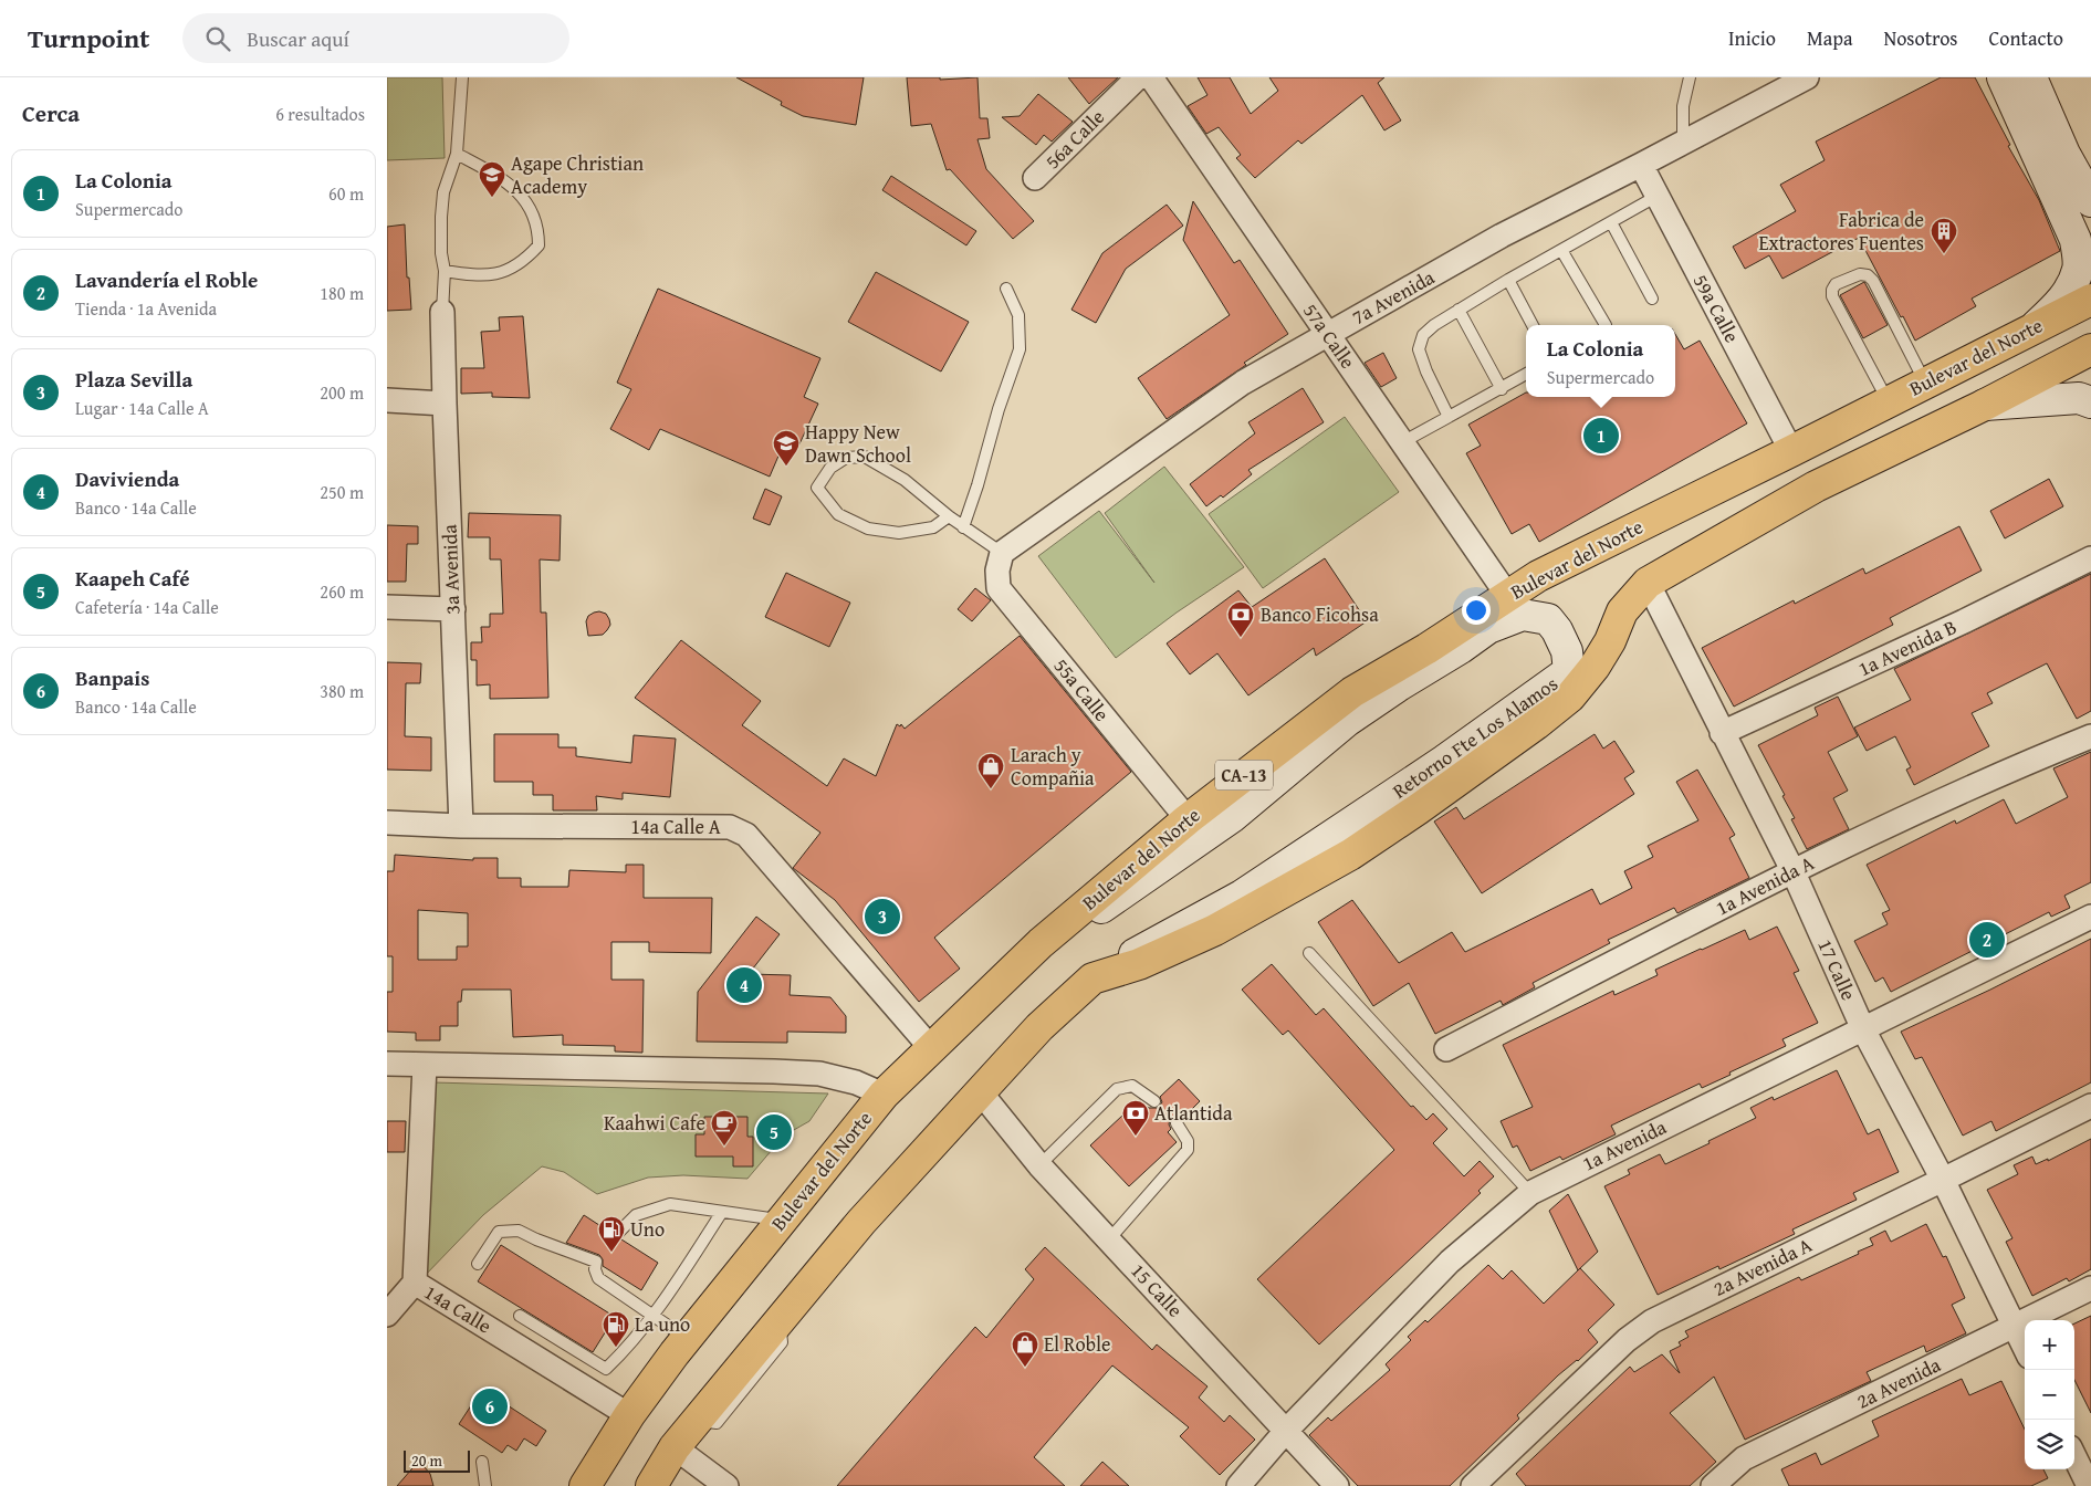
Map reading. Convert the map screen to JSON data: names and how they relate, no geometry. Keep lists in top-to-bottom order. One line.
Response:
{"streets":{"highway":["Bulevar del Norte","CA-13"],"main road":["Retorno Fte Los Alamos"],"street":["56a Calle","7a Avenida","59a Calle","57a Calle","3a Avenida","1a Avenida B","55a Calle","14a Calle A","1a Avenida A","17 Calle","1a Avenida","2a Avenida A","15 Calle","14a Calle","2a Avenida"]},"crossings":[["7a Avenida","59a Calle"],["7a Avenida","57a Calle"],["7a Avenida","55a Calle"],["59a Calle","Bulevar del Norte"],["57a Calle","Bulevar del Norte"],["Bulevar del Norte","55a Calle"],["Bulevar del Norte","Retorno Fte Los Alamos"],["Bulevar del Norte","14a Calle A"],["Bulevar del Norte","14a Calle"],["3a Avenida","14a Calle A"],["1a Avenida B","17 Calle"],["1a Avenida A","17 Calle"],["17 Calle","1a Avenida"],["17 Calle","2a Avenida A"],["17 Calle","2a Avenida"],["1a Avenida","15 Calle"]],"places":{"school or university":["Agape Christian Academy","Happy New Dawn School"],"building":["Fabrica de Extractores Fuentes"],"bank":["Banco Ficohsa","Atlantida"],"shop":["Larach y Compañia","El Roble"],"cafe":["Kaahwi Cafe"],"fuel station":["Uno","La uno"]},"scale_bar":"20 m","page":{"header":"Turnpoint","search":"Buscar aquí","nav":["Inicio","Mapa","Nosotros","Contacto"],"heading":["Cerca","6 resultados"],"list":[{"mark":"1","name":"La Colonia","note":"Supermercado","value":"60 m"},{"mark":"2","name":"Lavandería el Roble","note":"Tienda · 1a Avenida","value":"180 m"},{"mark":"3","name":"Plaza Sevilla","note":"Lugar · 14a Calle A","value":"200 m"},{"mark":"4","name":"Davivienda","note":"Banco · 14a Calle","value":"250 m"},{"mark":"5","name":"Kaapeh Café","note":"Cafetería · 14a Calle","value":"260 m"},{"mark":"6","name":"Banpais","note":"Banco · 14a Calle","value":"380 m"}],"popup":["La Colonia","Supermercado"],"pins":["1","3","2","4","5","6"],"map_buttons":["+","−"],"scale":"20 m"}}
